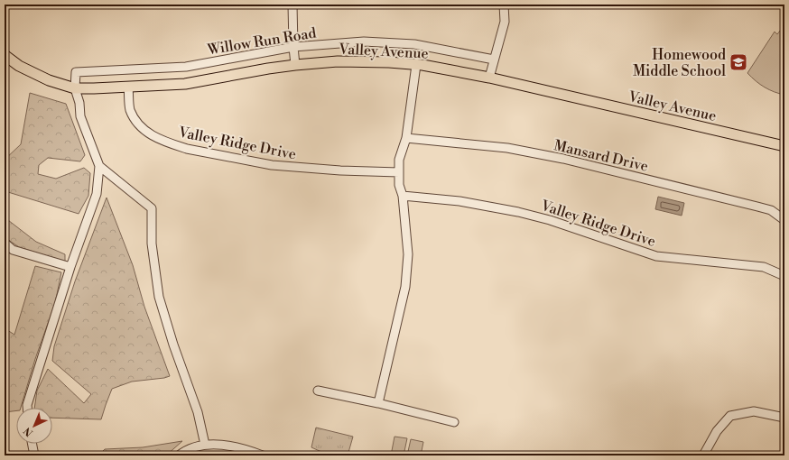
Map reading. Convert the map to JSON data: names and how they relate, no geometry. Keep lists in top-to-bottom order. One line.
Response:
{"streets":{"main road":["Valley Avenue"],"street":["Willow Run Road","Valley Ridge Drive","Mansard Drive"]},"crossings":[["Willow Run Road","Valley Avenue"],["Valley Avenue","Valley Ridge Drive"]],"places":{"school or university":["Homewood Middle School"]},"north":"bottom left"}
